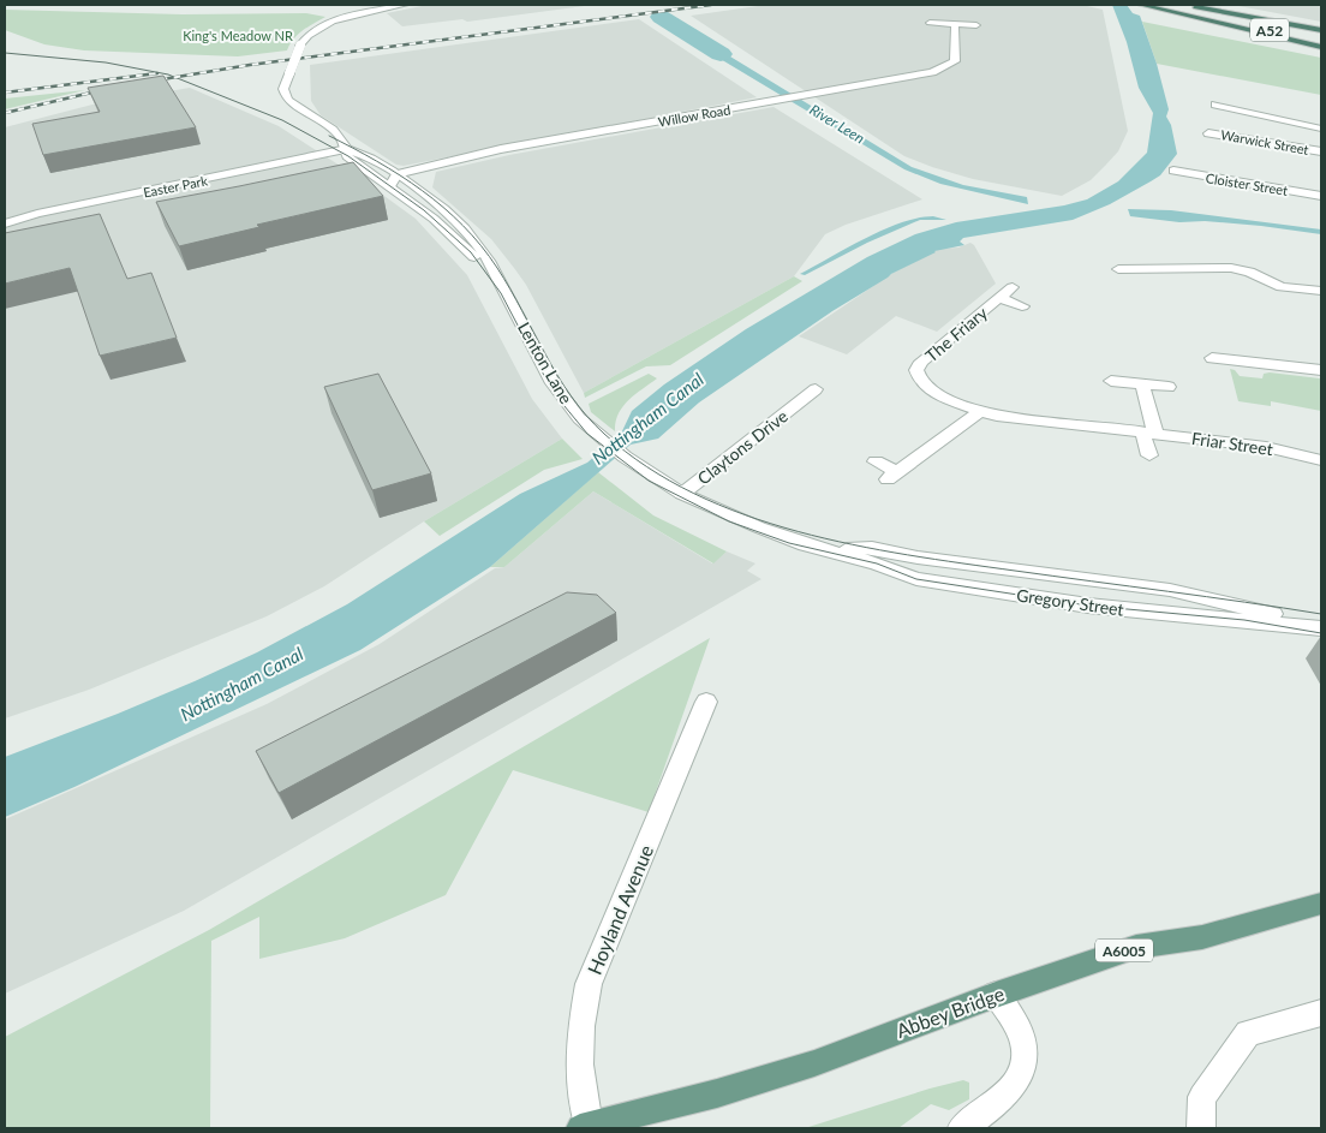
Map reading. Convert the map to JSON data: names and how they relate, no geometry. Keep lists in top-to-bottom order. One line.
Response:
{"streets":{"highway":["A52"],"main road":["A6005","Abbey Bridge"],"street":["Willow Road","Warwick Street","Cloister Street","Easter Park","The Friary","Lenton Lane","Friar Street","Claytons Drive","Gregory Street","Hoyland Avenue"]},"crossings":[["Willow Road","Lenton Lane"],["Easter Park","Lenton Lane"],["The Friary","Friar Street"],["Lenton Lane","Gregory Street"],["Claytons Drive","Gregory Street"],["Hoyland Avenue","Abbey Bridge"]],"water":["River Leen","Nottingham Canal"],"parks":["King's Meadow NR"]}
